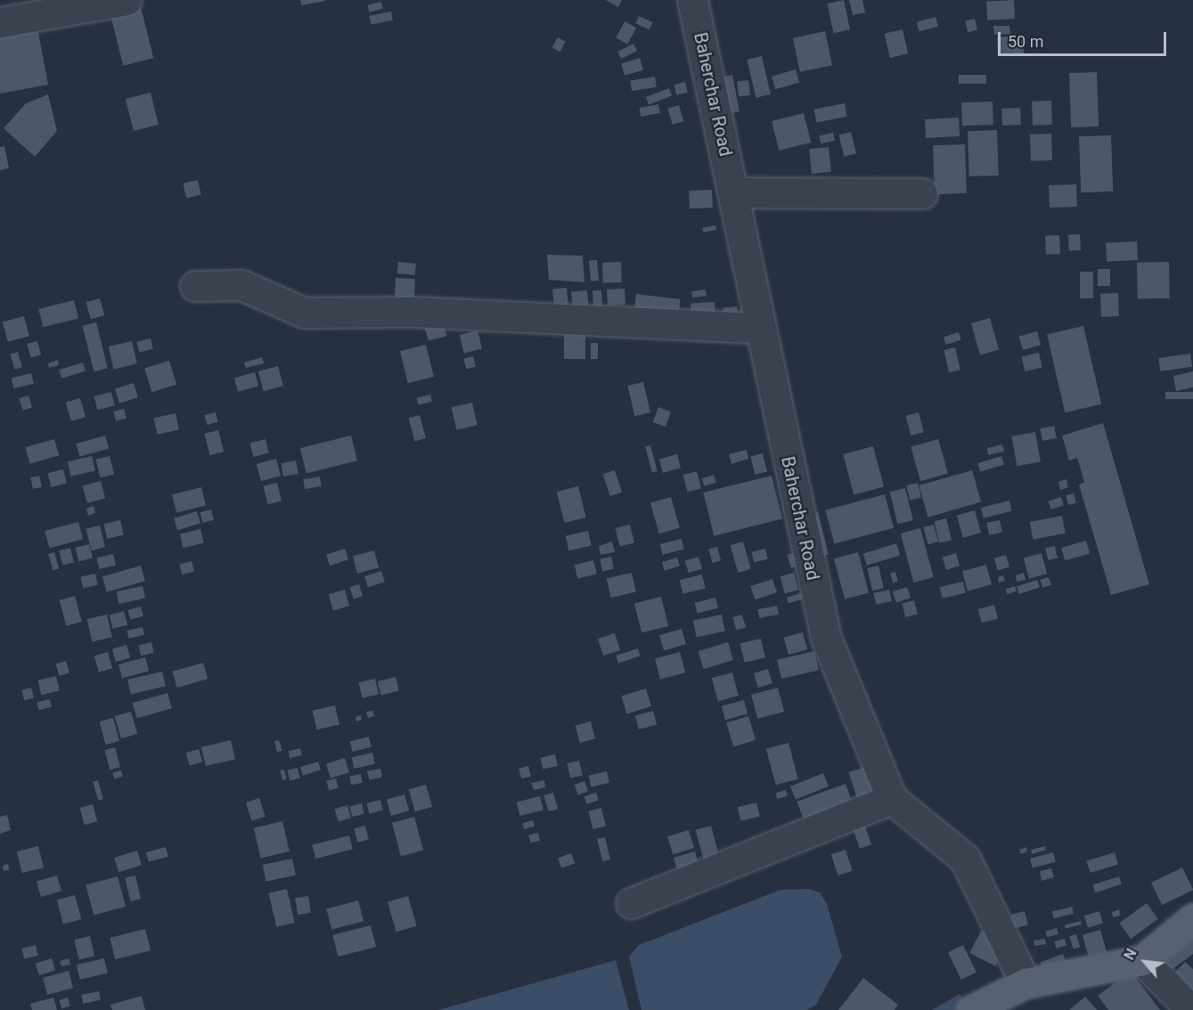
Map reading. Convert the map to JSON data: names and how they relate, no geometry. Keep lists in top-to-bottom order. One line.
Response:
{"streets":{"street":["Baherchar Road"]},"scale_bar":"50 m","north":"top left"}
